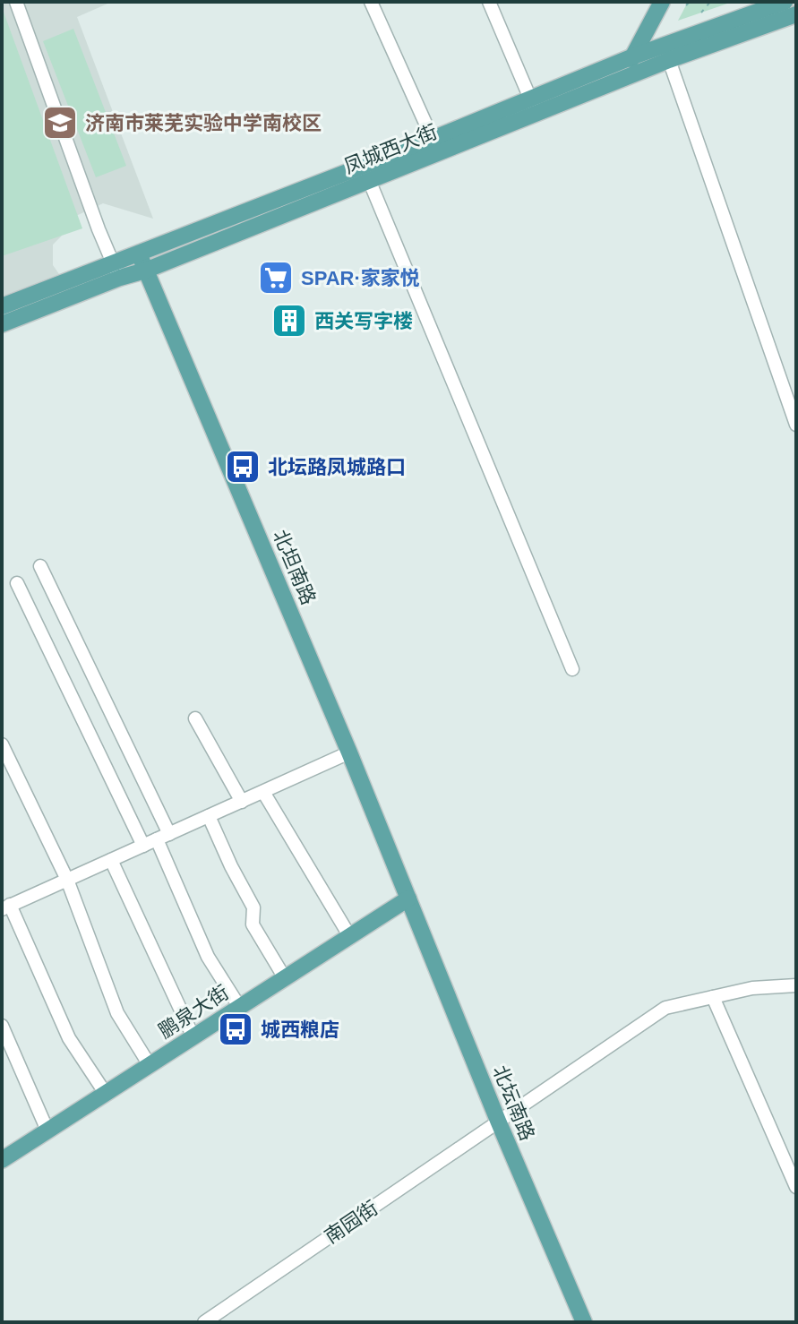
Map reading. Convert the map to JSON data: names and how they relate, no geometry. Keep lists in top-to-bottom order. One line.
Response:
{"streets":{"main road":["凤城西大街","北坦南路","鹏泉大街","北坛南路"],"street":["南园街"]},"crossings":[["凤城西大街","北坦南路"],["北坦南路","鹏泉大街"],["北坦南路","北坛南路"],["鹏泉大街","北坛南路"],["北坛南路","南园街"]],"places":{"school or university":["济南市莱芜实验中学南校区"],"supermarket":["SPAR·家家悦"],"building":["西关写字楼"],"bus stop":["北坛路凤城路口","城西粮店"]}}
